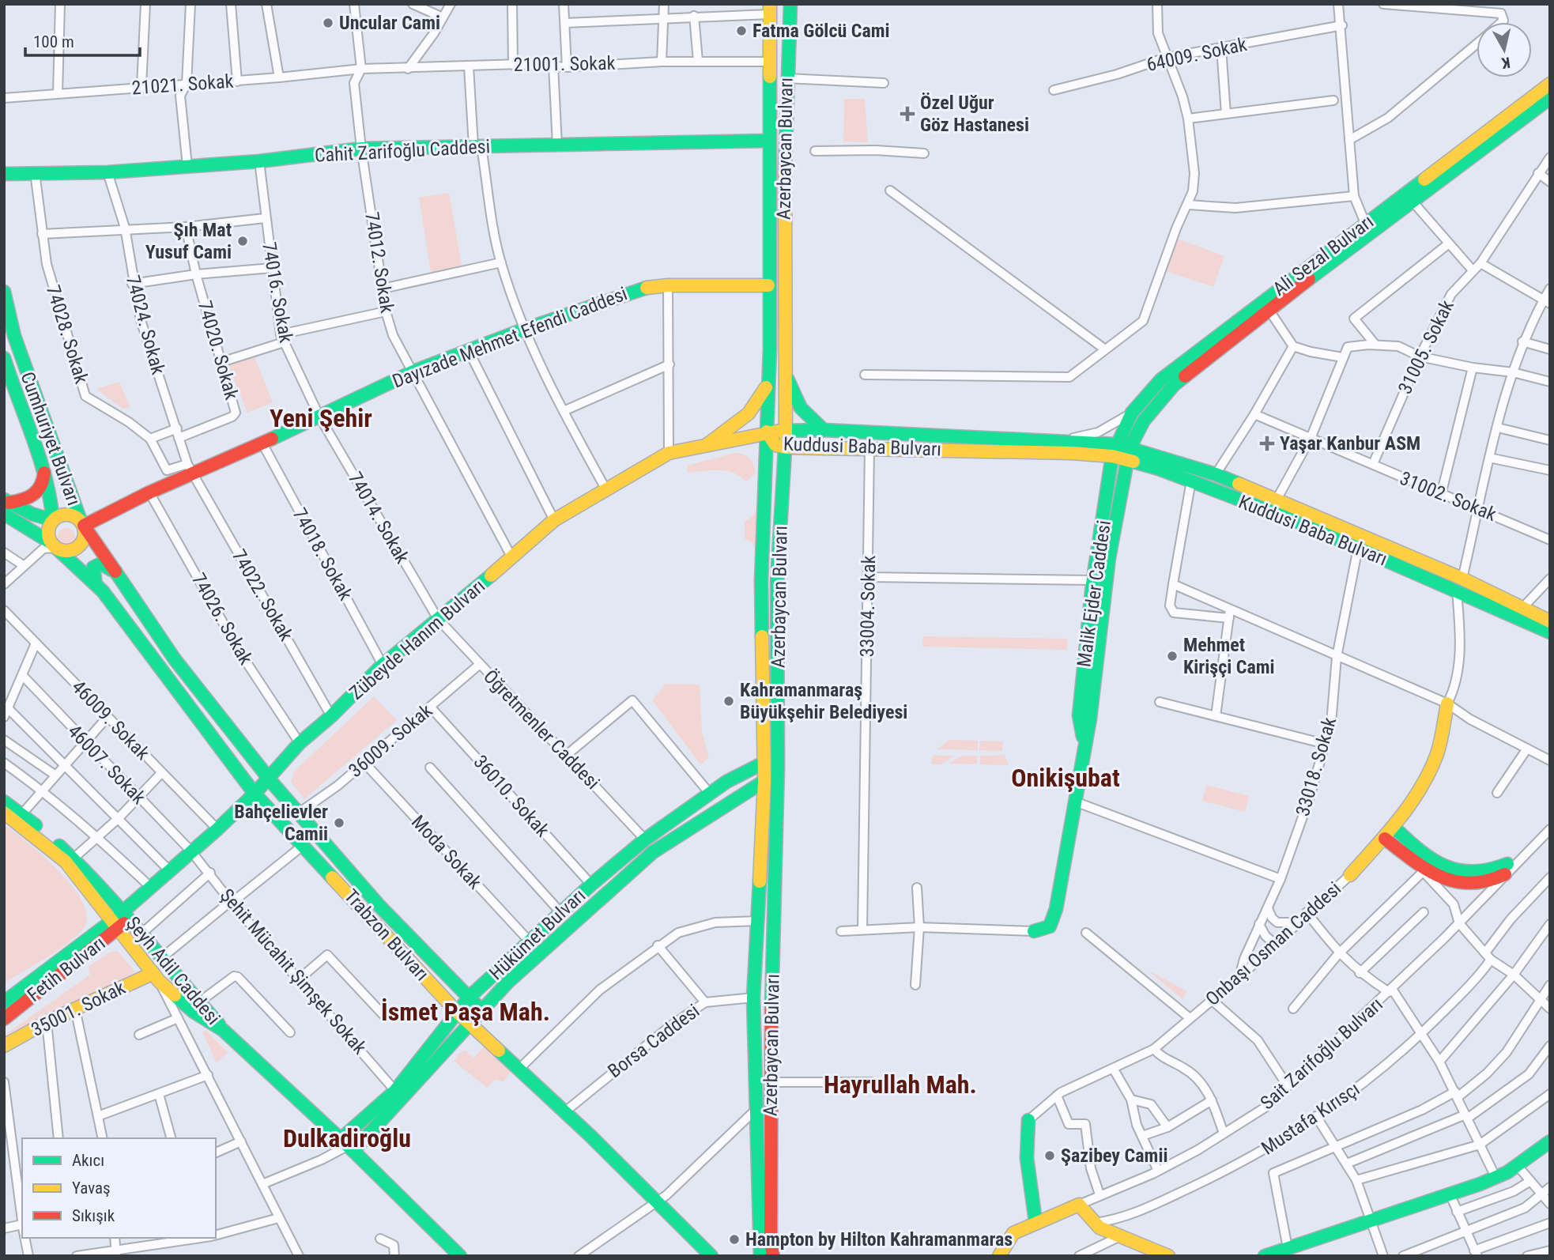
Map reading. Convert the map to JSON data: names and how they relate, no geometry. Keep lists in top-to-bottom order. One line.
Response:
{"streets":{"main road":["Azerbaycan Bulvarı","Cahit Zarifoğlu Caddesi","Ali Sezal Bulvarı","Dayızade Mehmet Efendi Caddesi","Cumhuriyet Bulvarı","Kuddusi Baba Bulvarı","Malik Ejder Caddesi","Zübeyde Hanım Bulvarı","Hükümet Bulvarı","Trabzon Bulvarı","Onbaşı Osman Caddesi","Fetih Bulvarı","Şeyh Adil Caddesi","35001. Sokak","Sait Zarifoğlu Bulvarı"],"street":["64009. Sokak","21001. Sokak","21021. Sokak","74012. Sokak","74016. Sokak","74024. Sokak","74028. Sokak","31005. Sokak","74020. Sokak","31002. Sokak","74014. Sokak","74018. Sokak","74022. Sokak","33004. Sokak","74026. Sokak","46009. Sokak","Öğretmenler Caddesi","36009. Sokak","46007. Sokak","33018. Sokak","36010. Sokak","Moda Sokak","Şehit Mücahit Şimşek Sokak","Borsa Caddesi","Mustafa Kırısçı"]},"crossings":[["21001. Sokak","21021. Sokak"],["21001. Sokak","Azerbaycan Bulvarı"],["21001. Sokak","74012. Sokak"],["21021. Sokak","74012. Sokak"],["Azerbaycan Bulvarı","Cahit Zarifoğlu Caddesi"],["Azerbaycan Bulvarı","Dayızade Mehmet Efendi Caddesi"],["Azerbaycan Bulvarı","Kuddusi Baba Bulvarı"],["Azerbaycan Bulvarı","Zübeyde Hanım Bulvarı"],["Azerbaycan Bulvarı","Hükümet Bulvarı"],["Azerbaycan Bulvarı","Borsa Caddesi"],["Cahit Zarifoğlu Caddesi","74012. Sokak"],["Cahit Zarifoğlu Caddesi","74016. Sokak"],["Cahit Zarifoğlu Caddesi","74024. Sokak"],["Cahit Zarifoğlu Caddesi","74028. Sokak"],["Ali Sezal Bulvarı","Kuddusi Baba Bulvarı"],["Ali Sezal Bulvarı","Malik Ejder Caddesi"],["74012. Sokak","Dayızade Mehmet Efendi Caddesi"],["74012. Sokak","Zübeyde Hanım Bulvarı"],["74016. Sokak","Dayızade Mehmet Efendi Caddesi"],["74016. Sokak","74014. Sokak"],["74024. Sokak","74028. Sokak"],["74024. Sokak","Dayızade Mehmet Efendi Caddesi"],["74024. Sokak","74020. Sokak"],["74024. Sokak","74022. Sokak"],["74028. Sokak","Dayızade Mehmet Efendi Caddesi"],["74028. Sokak","74022. Sokak"],["Dayızade Mehmet Efendi Caddesi","Cumhuriyet Bulvarı"],["Dayızade Mehmet Efendi Caddesi","74014. Sokak"],["Dayızade Mehmet Efendi Caddesi","74018. Sokak"],["Dayızade Mehmet Efendi Caddesi","74022. Sokak"],["Dayızade Mehmet Efendi Caddesi","74026. Sokak"],["Dayızade Mehmet Efendi Caddesi","Trabzon Bulvarı"],["31005. Sokak","31002. Sokak"],["Cumhuriyet Bulvarı","Trabzon Bulvarı"],["Kuddusi Baba Bulvarı","Malik Ejder Caddesi"],["Kuddusi Baba Bulvarı","33004. Sokak"],["Kuddusi Baba Bulvarı","Zübeyde Hanım Bulvarı"],["Kuddusi Baba Bulvarı","33018. Sokak"],["74014. Sokak","Zübeyde Hanım Bulvarı"],["74014. Sokak","Öğretmenler Caddesi"],["74018. Sokak","Zübeyde Hanım Bulvarı"],["74022. Sokak","Zübeyde Hanım Bulvarı"],["74026. Sokak","Zübeyde Hanım Bulvarı"],["Zübeyde Hanım Bulvarı","46009. Sokak"],["Zübeyde Hanım Bulvarı","Öğretmenler Caddesi"],["Zübeyde Hanım Bulvarı","46007. Sokak"],["Zübeyde Hanım Bulvarı","Trabzon Bulvarı"],["Zübeyde Hanım Bulvarı","Fetih Bulvarı"],["Zübeyde Hanım Bulvarı","Şeyh Adil Caddesi"],["Zübeyde Hanım Bulvarı","Şehit Mücahit Şimşek Sokak"],["Öğretmenler Caddesi","36009. Sokak"],["Öğretmenler Caddesi","Hükümet Bulvarı"],["36009. Sokak","36010. Sokak"],["36009. Sokak","Moda Sokak"],["36009. Sokak","Trabzon Bulvarı"],["46007. Sokak","Şehit Mücahit Şimşek Sokak"],["33018. Sokak","Onbaşı Osman Caddesi"],["36010. Sokak","Hükümet Bulvarı"],["Moda Sokak","Hükümet Bulvarı"],["Hükümet Bulvarı","Trabzon Bulvarı"],["Hükümet Bulvarı","Şeyh Adil Caddesi"],["Hükümet Bulvarı","Şehit Mücahit Şimşek Sokak"],["Trabzon Bulvarı","Borsa Caddesi"],["Fetih Bulvarı","Şeyh Adil Caddesi"],["Şeyh Adil Caddesi","35001. Sokak"]],"districts":["Yeni Şehir","Onikişubat","İsmet Paşa Mah.","Hayrullah Mah.","Dulkadiroğlu"],"places":{"other":["Uncular Cami","Fatma Gölcü Cami","Şıh Mat Yusuf Cami","Mehmet Kirişçi Cami","Kahramanmaraş Büyükşehir Belediyesi","Bahçelievler Camii","Şazibey Camii","Hampton by Hilton Kahramanmaras"],"health":["Özel Uğur Göz Hastanesi","Yaşar Kanbur ASM"]},"legend":["Akıcı","Yavaş","Sıkışık"],"scale_bar":"100 m","north":"bottom"}
